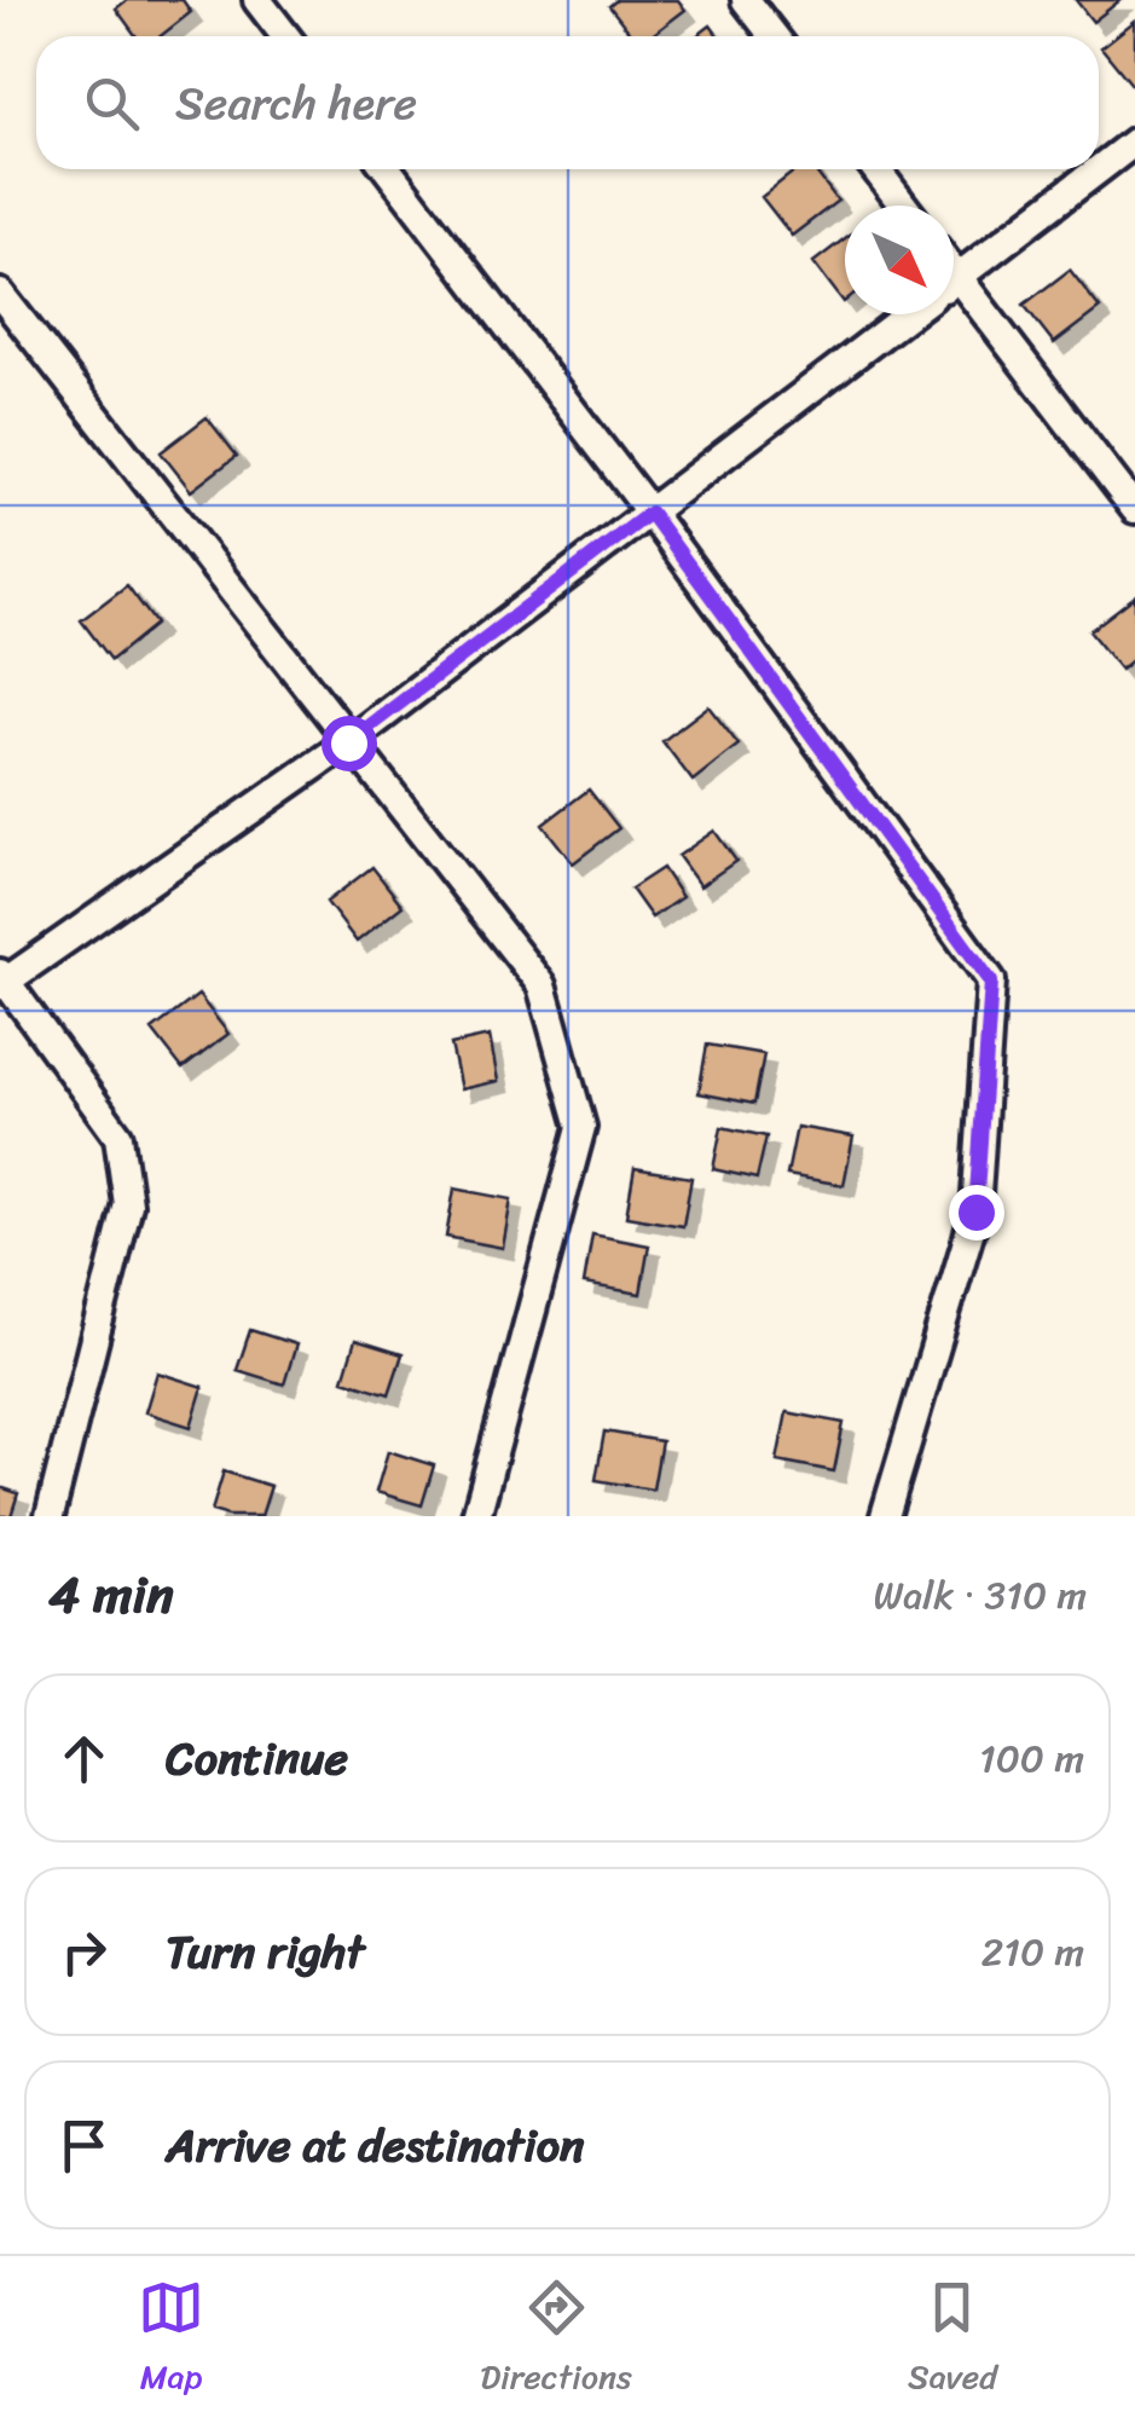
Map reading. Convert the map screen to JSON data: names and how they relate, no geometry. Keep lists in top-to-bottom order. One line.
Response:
{"north":"bottom right","page":{"search":"Search here","heading":["4 min","Walk · 310 m"],"list":[["Continue","100 m"],["Turn right","210 m"],"Arrive at destination"],"nav":["Map","Directions","Saved"]}}
